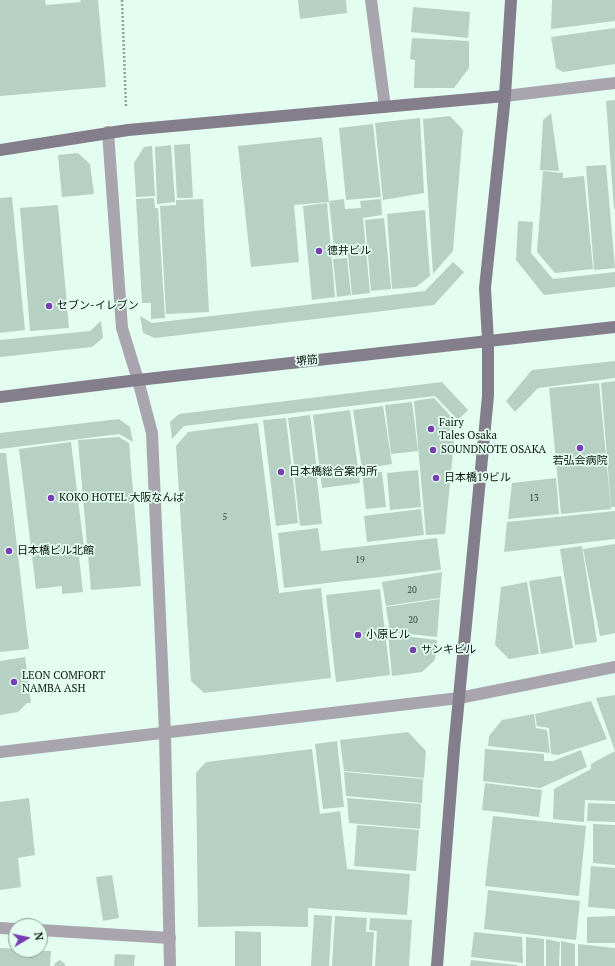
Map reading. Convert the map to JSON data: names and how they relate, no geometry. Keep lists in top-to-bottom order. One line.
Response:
{"streets":{"street":["堺筋"]},"places":["徳井ビル","セブン-イレブン","Fairy Tales Osaka","若弘会病院","SOUNDNOTE OSAKA","日本橋総合案内所","日本橋19ビル","KOKO HOTEL 大阪なんば","日本橋ビル北館","小原ビル","サンキビル","LEON COMFORT NAMBA ASH"],"house_numbers":["13","5","19","20","20"],"north":"right"}
